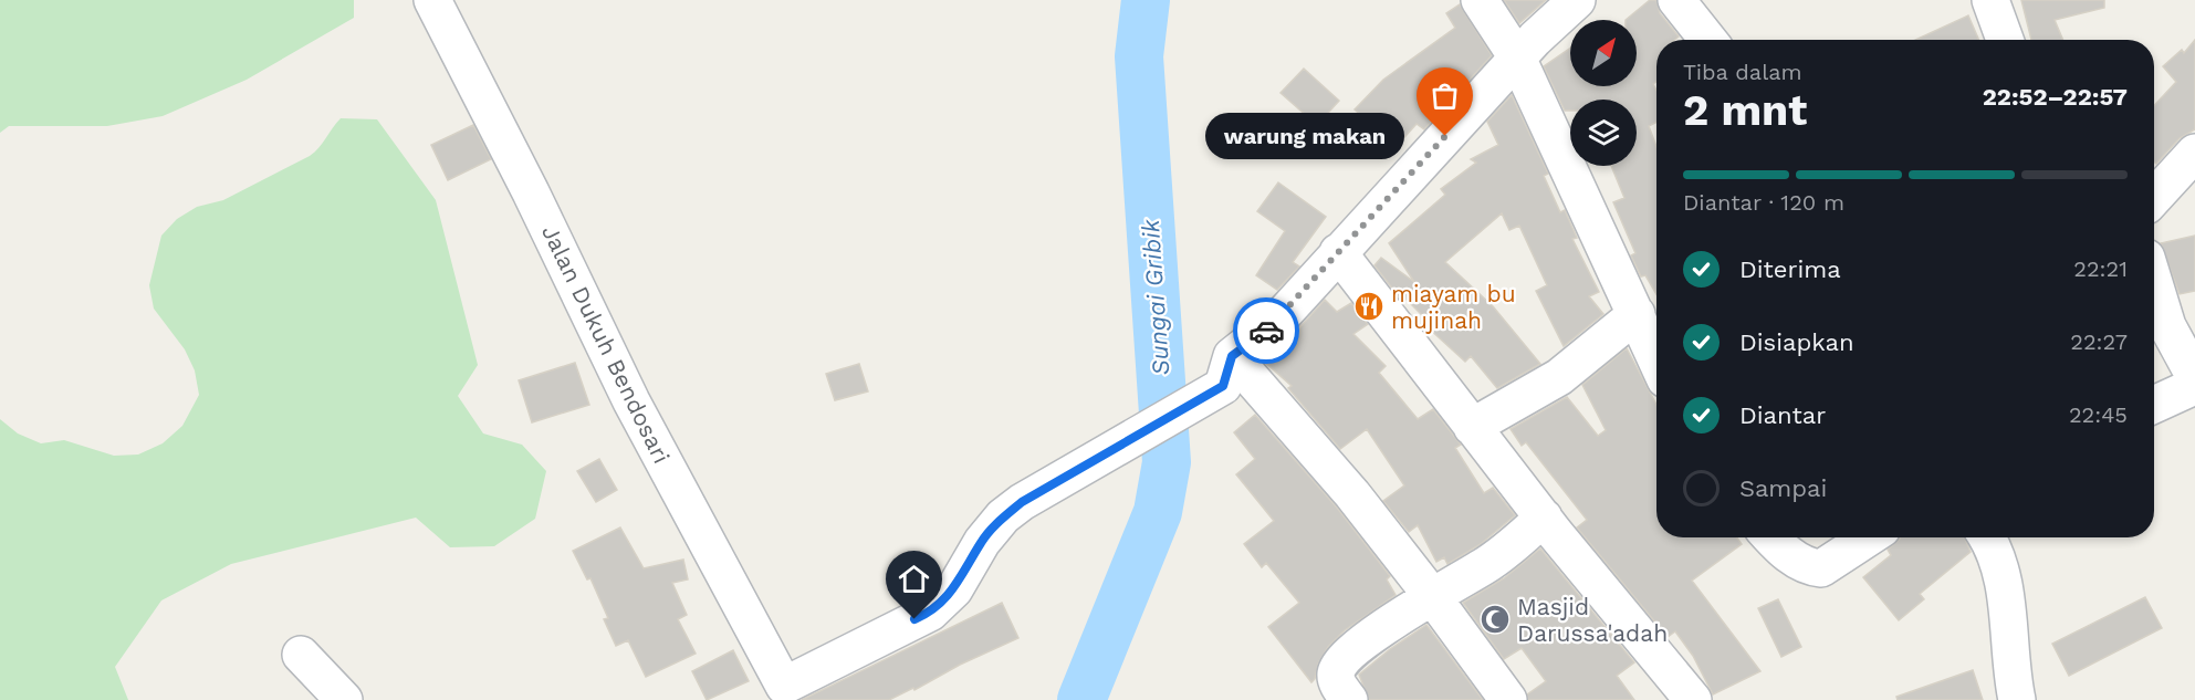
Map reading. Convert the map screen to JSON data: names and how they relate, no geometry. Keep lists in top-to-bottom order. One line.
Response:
{"streets":{"street":["Jalan Dukuh Bendosari"]},"water":["Sungai Gribik"],"places":{"other":["warung makan"],"restaurant":["miayam bu mujinah"],"mosque":["Masjid Darussa'adah"]},"north":"top right","page":{"heading":["2 mnt","Tiba dalam","22:52–22:57"],"bubble":"warung makan","bar":"Diantar · 120 m","list":[["Diterima","22:21"],["Disiapkan","22:27"],["Diantar","22:45"],"Sampai"]}}
